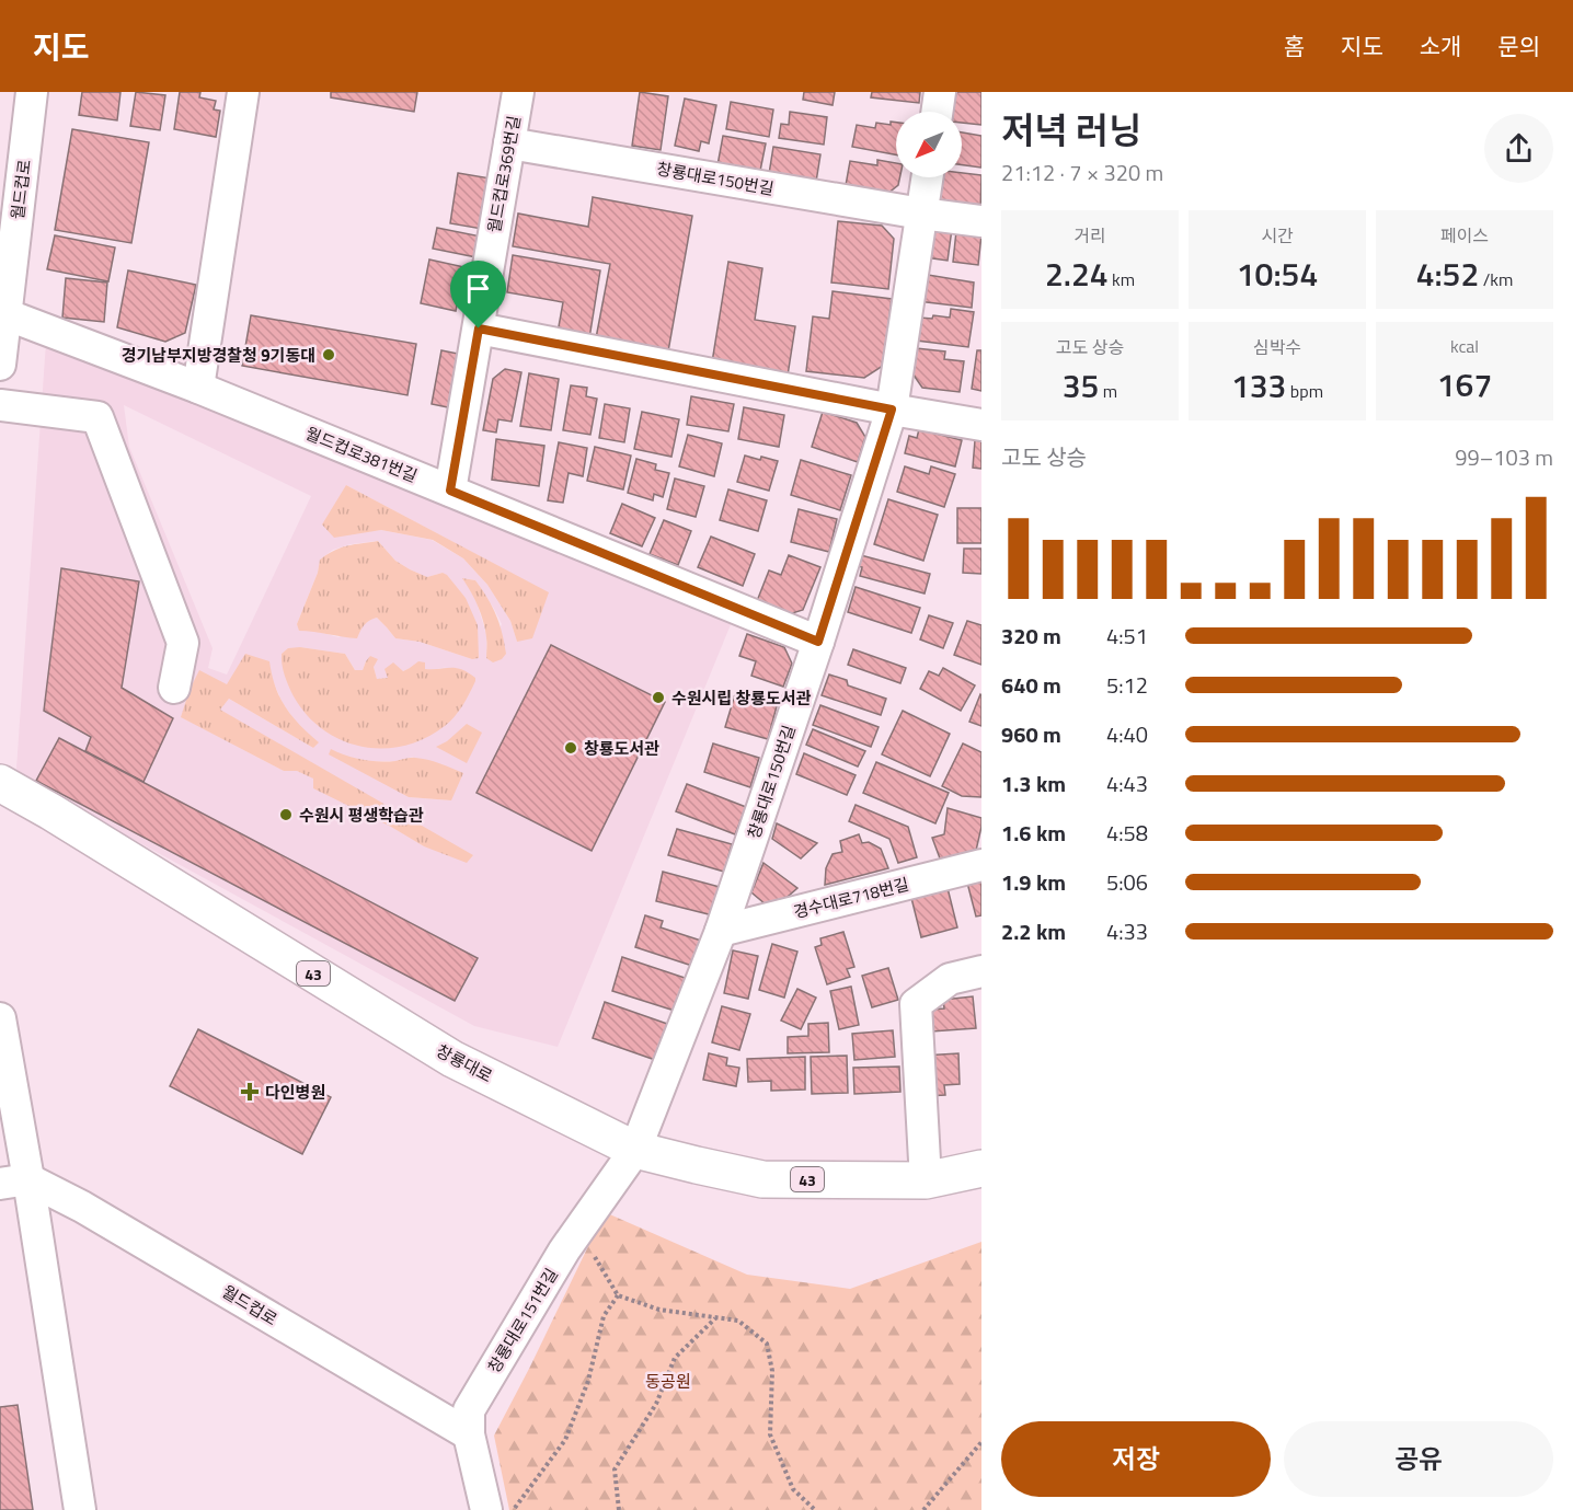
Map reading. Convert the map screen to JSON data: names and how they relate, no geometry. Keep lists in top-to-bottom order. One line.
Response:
{"streets":{"main road":["43","창룡대로"],"street":["월드컵로369번길","창룡대로150번길","월드컵로","월드컵로381번길","경수대로718번길","창룡대로151번길"]},"crossings":[["월드컵로369번길","창룡대로150번길"],["월드컵로369번길","월드컵로381번길"],["창룡대로150번길","월드컵로381번길"],["창룡대로150번길","경수대로718번길"],["창룡대로150번길","창룡대로"],["창룡대로150번길","창룡대로151번길"],["월드컵로","월드컵로381번길"],["월드컵로","창룡대로151번길"],["창룡대로","창룡대로151번길"]],"parks":["동공원"],"places":{"other":["경기남부지방경찰청 9기동대","수원시립 창룡도서관","창룡도서관","수원시 평생학습관"],"health":["다인병원"]},"north":"bottom left","page":{"header":"지도","nav":["홈","지도","소개","문의"],"heading":["저녁 러닝","21:12 · 7 × 320 m"],"stats":[["거리","2.24 km"],["시간","10:54"],["페이스","4:52 /km"],["고도 상승","35 m"],["심박수","133 bpm"],["kcal","167"]],"chart":["고도 상승","99–103 m"],"list":[{"name":"320 m","note":"4:51"},{"name":"640 m","note":"5:12"},{"name":"960 m","note":"4:40"},{"name":"1.3 km","note":"4:43"},{"name":"1.6 km","note":"4:58"},{"name":"1.9 km","note":"5:06"},{"name":"2.2 km","note":"4:33"}],"buttons":["저장","공유"]}}
